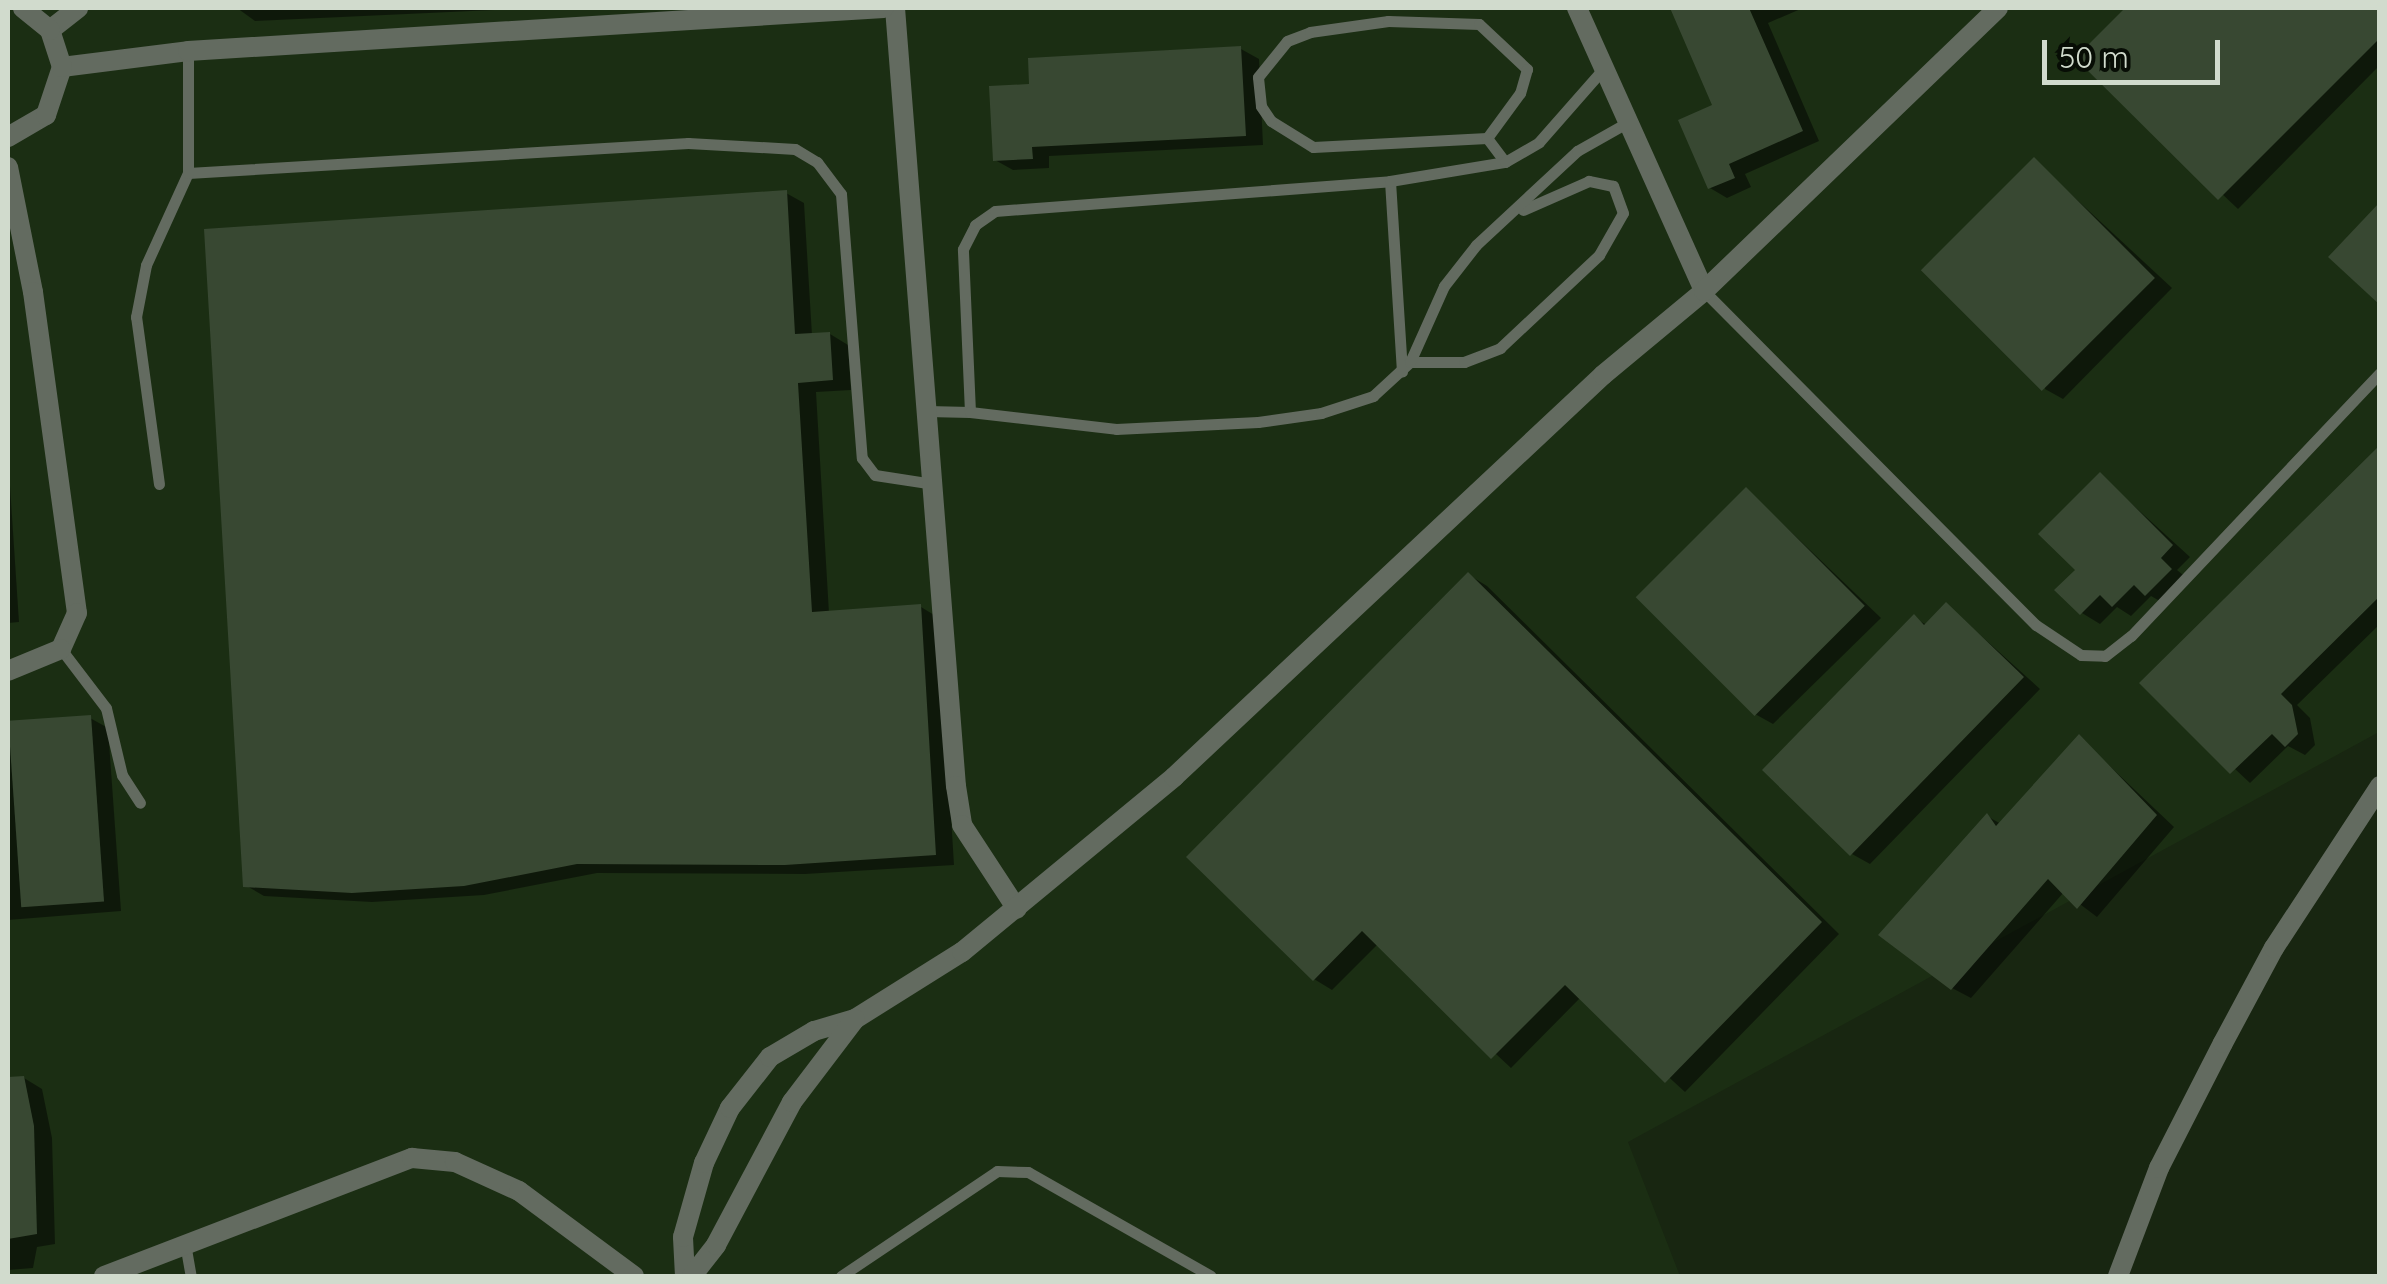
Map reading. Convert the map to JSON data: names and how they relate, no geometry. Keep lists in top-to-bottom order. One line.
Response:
{"scale_bar":"50 m"}
